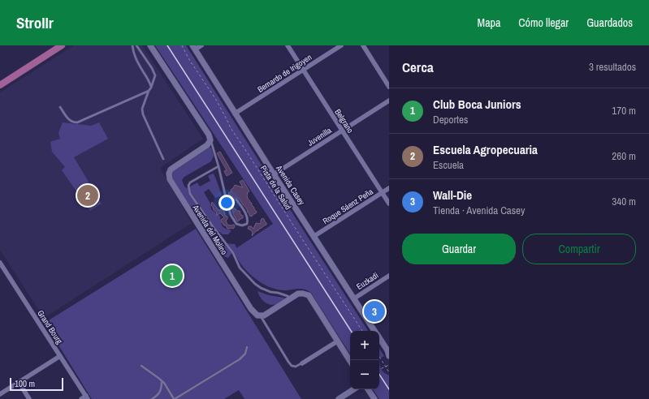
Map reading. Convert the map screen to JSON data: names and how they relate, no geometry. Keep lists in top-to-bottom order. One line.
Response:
{"streets":{"street":["Bernardo de Irigoyen","Belgrano","Juvenilla","Avenida Casey","Roque Sáenz Peña","Avenida del Molino","Euzkadi","Grand Bourg"],"path":["Pista de la Salud"]},"crossings":[["Bernardo de Irigoyen","Belgrano"],["Bernardo de Irigoyen","Avenida Casey"],["Belgrano","Juvenilla"],["Belgrano","Roque Sáenz Peña"],["Juvenilla","Avenida Casey"],["Avenida Casey","Roque Sáenz Peña"],["Avenida Casey","Euzkadi"]],"scale_bar":"100 m","page":{"header":"Strollr","nav":["Mapa","Cómo llegar","Guardados"],"heading":["Cerca","3 resultados"],"list":[{"mark":"1","name":"Club Boca Juniors","note":"Deportes","value":"170 m"},{"mark":"2","name":"Escuela Agropecuaria","note":"Escuela","value":"260 m"},{"mark":"3","name":"Wall-Die","note":"Tienda · Avenida Casey","value":"340 m"}],"pins":["2","1","3"],"buttons":["Guardar","Compartir"],"map_buttons":["+","−"],"scale":"100 m"}}
